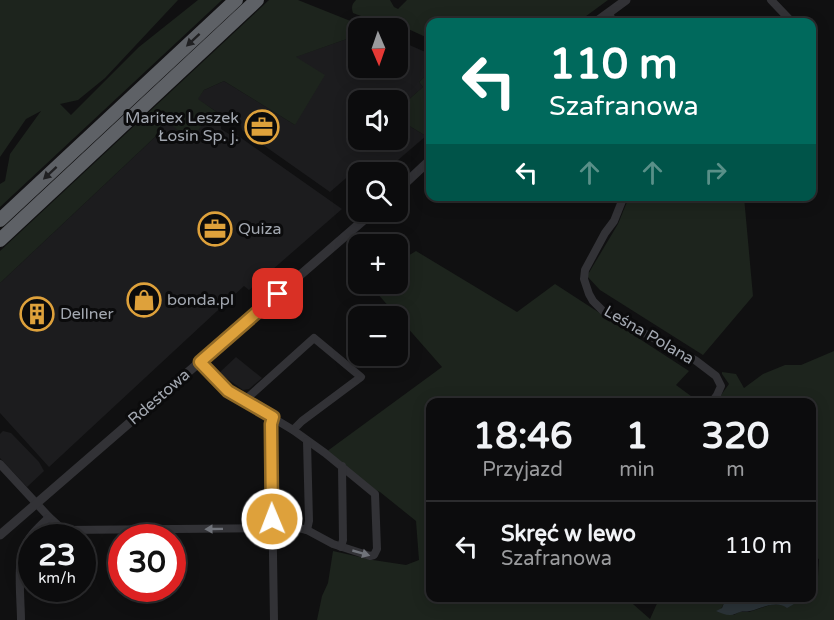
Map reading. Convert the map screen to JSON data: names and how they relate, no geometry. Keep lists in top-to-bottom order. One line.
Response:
{"streets":{"street":["Leśna Polana","Rdestowa"]},"places":{"office":["Maritex Leszek Łosin Sp. j.","Quiza"],"shop":["bonda.pl"],"building":["Dellner"]},"north":"bottom","page":{"map_buttons":["+","−"],"turn":["110 m","Szafranowa"],"eta":["18:46","Przyjazd","1","min","320","m"],"list":[{"name":"Skręć w lewo","note":"Szafranowa","value":"110 m"}],"speed":"23 km/h","limit":"30"}}
